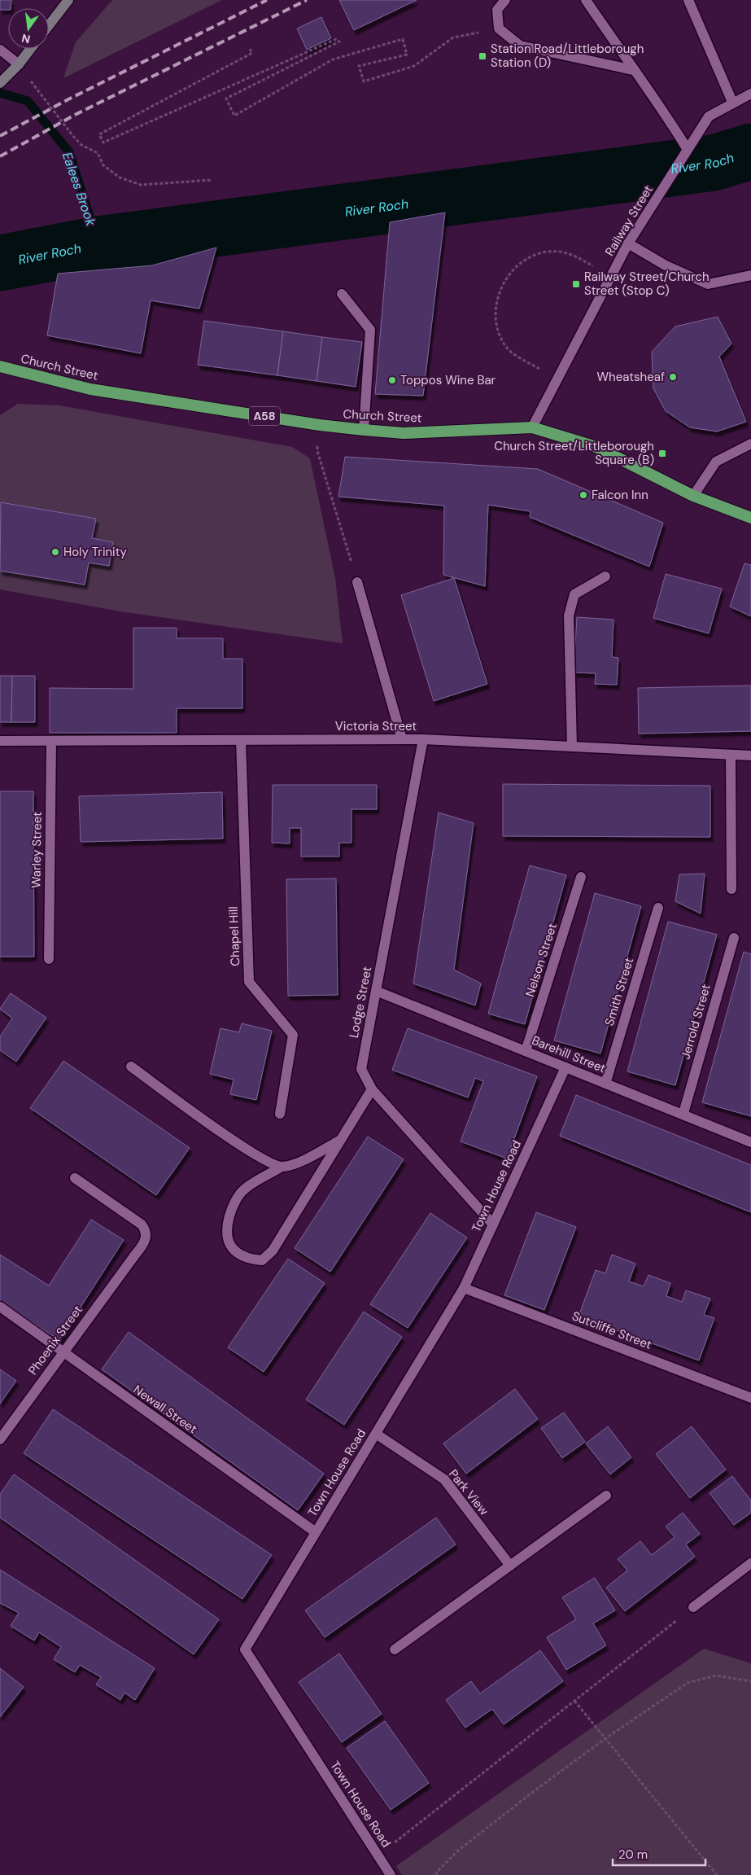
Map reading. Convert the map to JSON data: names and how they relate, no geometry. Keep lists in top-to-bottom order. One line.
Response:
{"streets":{"highway":["Church Street","A58"],"street":["Railway Street","Victoria Street","Warley Street","Chapel Hill","Nelson Street","Smith Street","Lodge Street","Jerrold Street","Barehill Street","Town House Road","Sutcliffe Street","Phoenix Street","Newall Street","Park View"]},"crossings":[["Railway Street","Church Street"],["Victoria Street","Warley Street"],["Victoria Street","Chapel Hill"],["Victoria Street","Lodge Street"],["Nelson Street","Barehill Street"],["Smith Street","Barehill Street"],["Lodge Street","Barehill Street"],["Lodge Street","Town House Road"],["Jerrold Street","Barehill Street"],["Barehill Street","Town House Road"],["Town House Road","Sutcliffe Street"],["Town House Road","Newall Street"],["Town House Road","Park View"],["Phoenix Street","Newall Street"]],"water":["River Roch","Ealees Brook"],"places":{"transit":["Station Road/Littleborough Station (D)","Railway Street/Church Street (Stop C)","Church Street/Littleborough Square (B)"],"other":["Wheatsheaf","Toppos Wine Bar","Falcon Inn","Holy Trinity"]},"scale_bar":"20 m","north":"bottom"}
